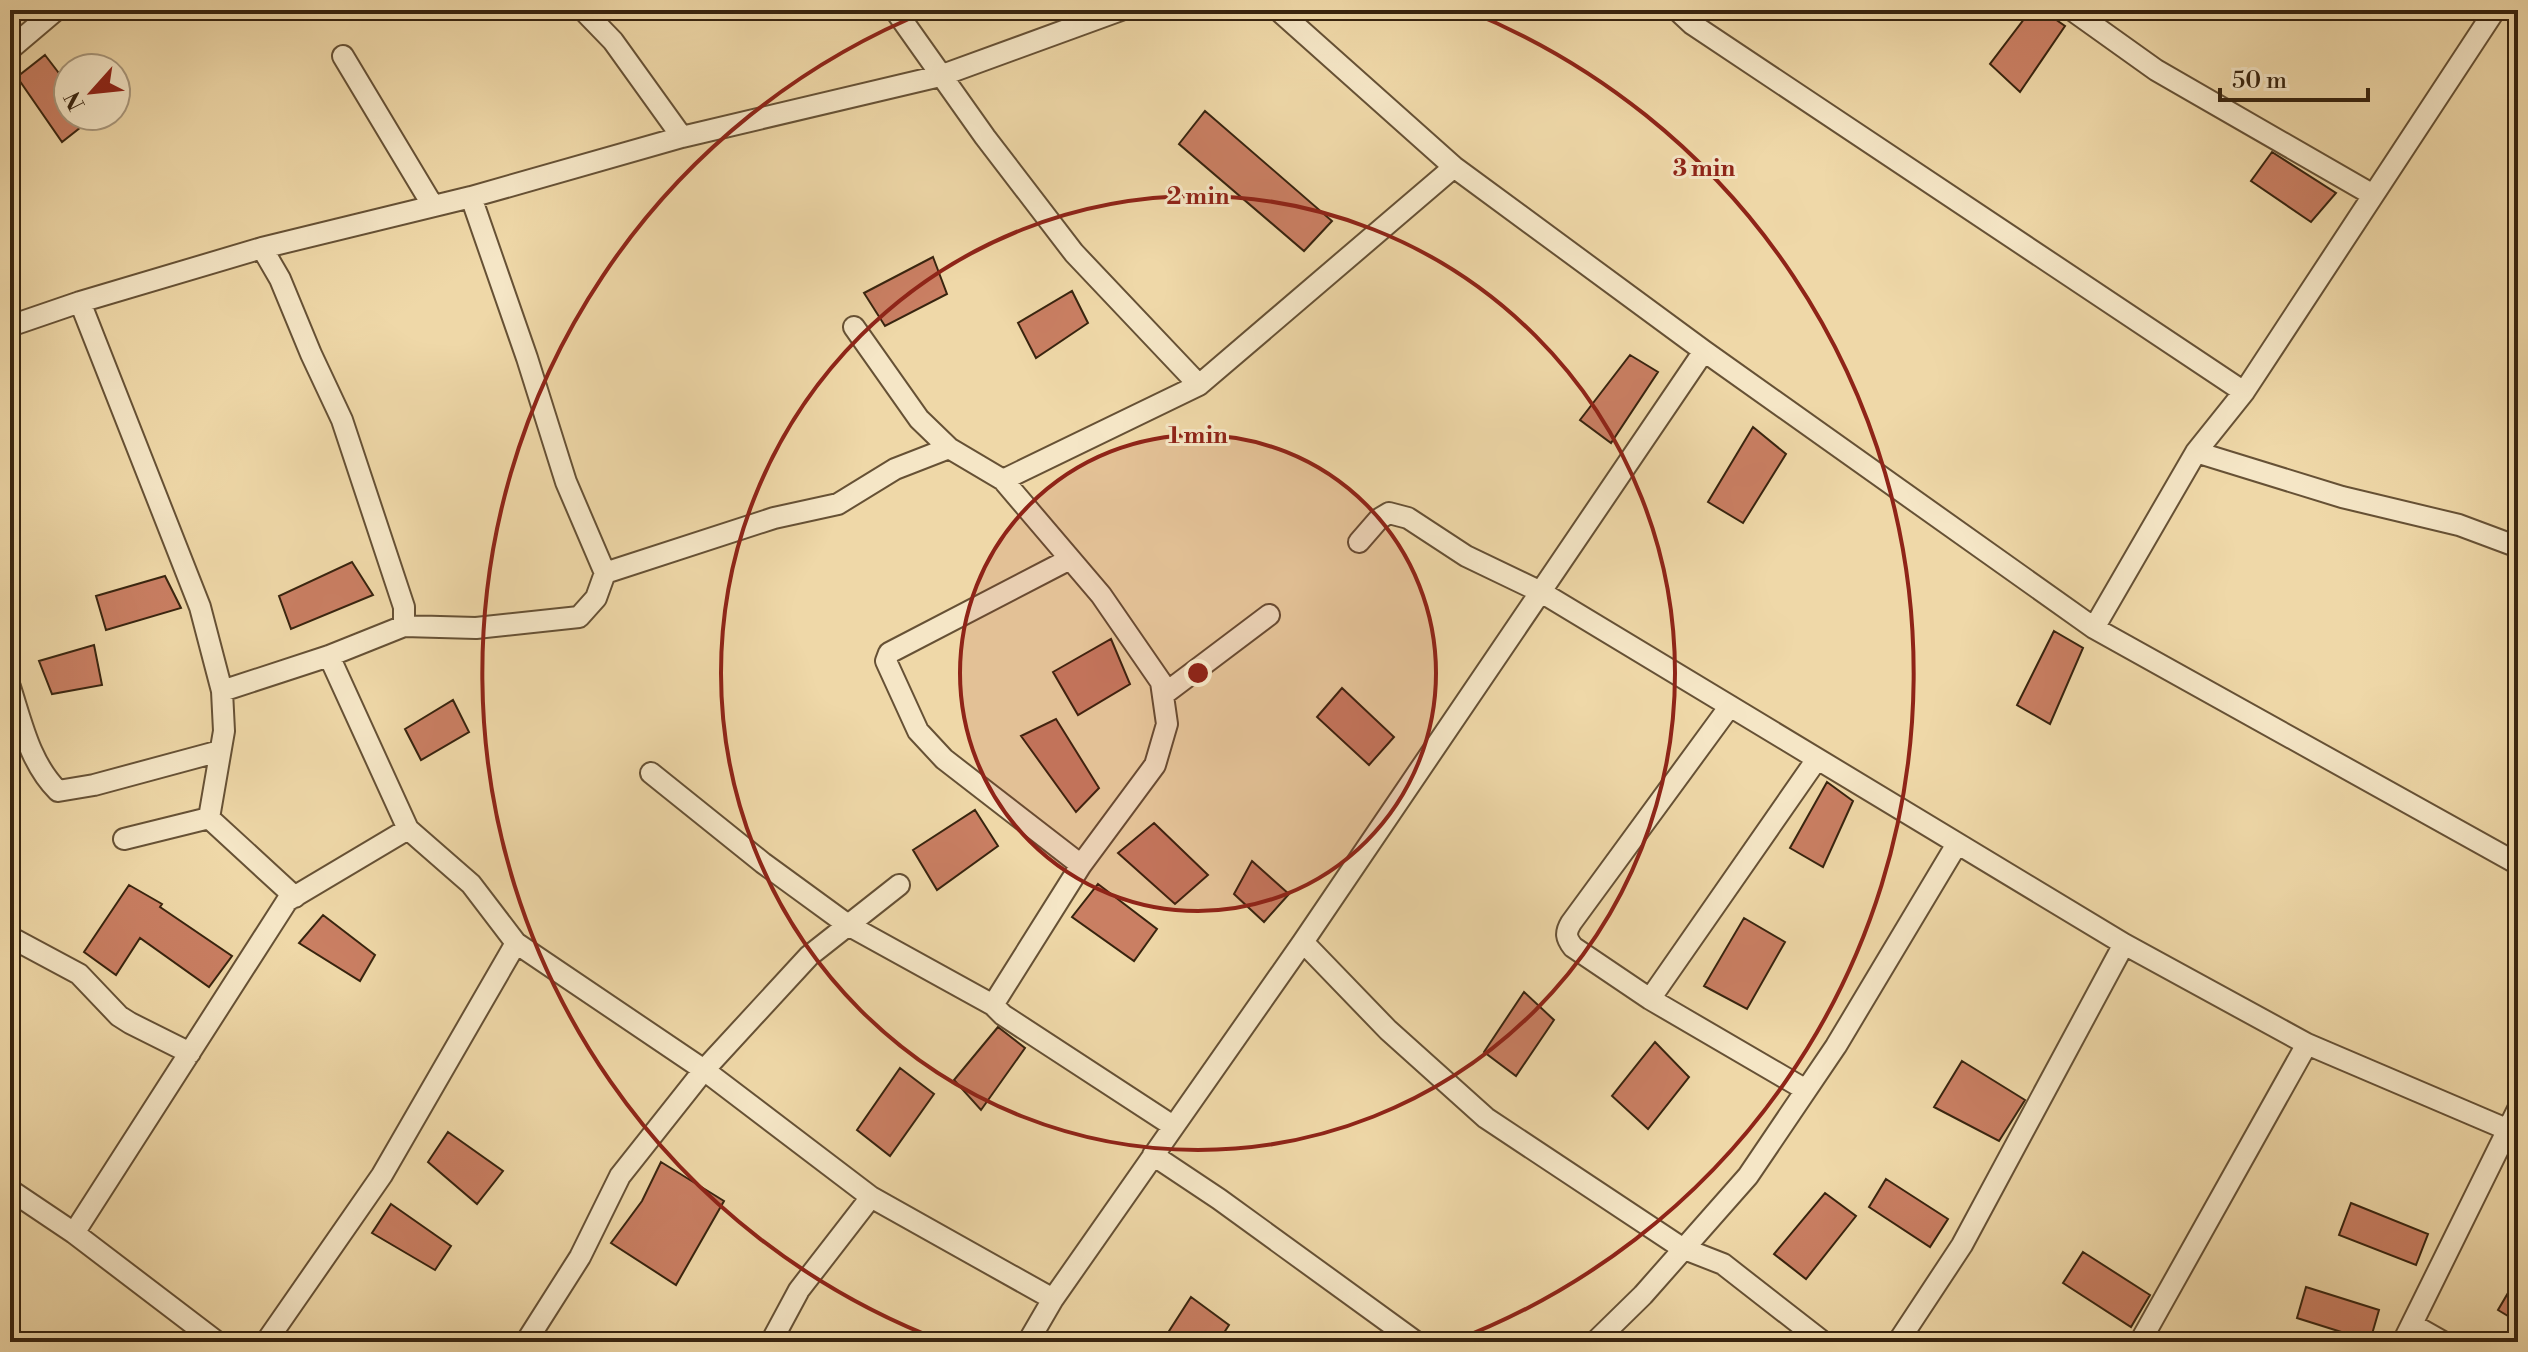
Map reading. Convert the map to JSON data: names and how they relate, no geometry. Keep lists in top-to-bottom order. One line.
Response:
{"scale_bar":"50 m","north":"bottom left","rings":["3 min","2 min","1 min"]}
